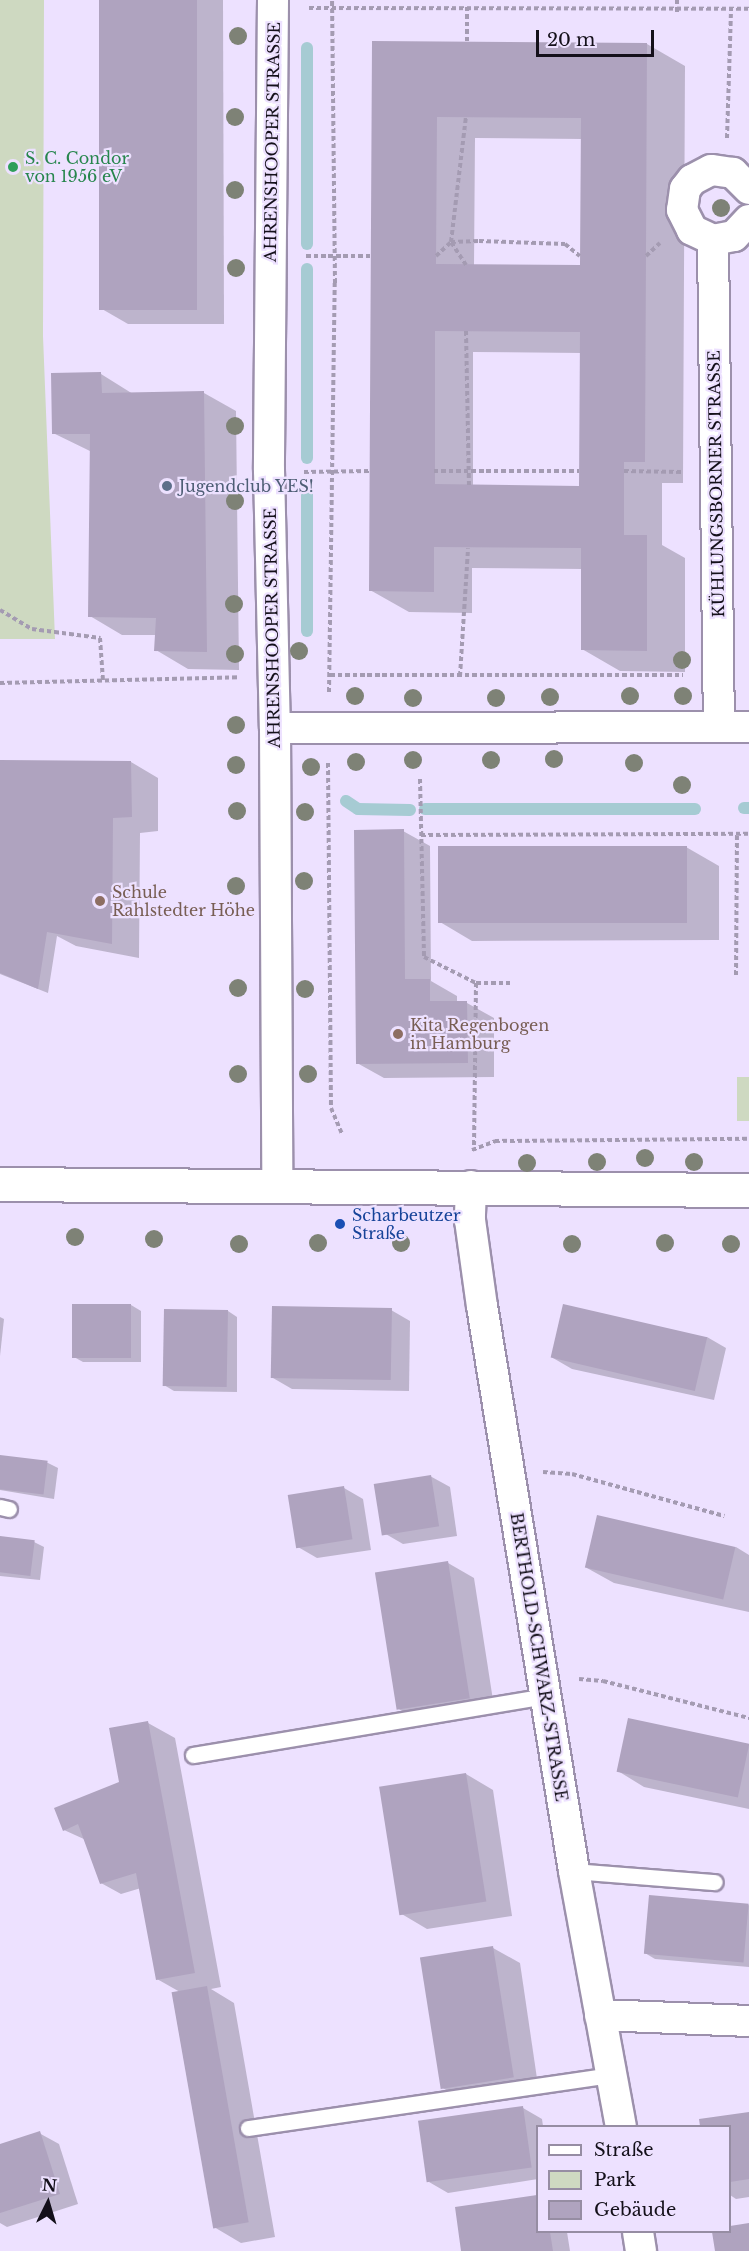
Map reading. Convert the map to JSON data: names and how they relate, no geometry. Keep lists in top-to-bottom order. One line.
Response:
{"streets":{"street":["AHRENSHOOPER STRASSE","KÜHLUNGSBORNER STRASSE","BERTHOLD-SCHWARZ-STRASSE"]},"places":["S. C. Condor von 1956 eV","Jugendclub YES!","Schule Rahlstedter Höhe","Kita Regenbogen in Hamburg","Scharbeutzer Straße"],"legend":["Straße","Park","Gebäude"],"scale_bar":"20 m","north":"top"}
